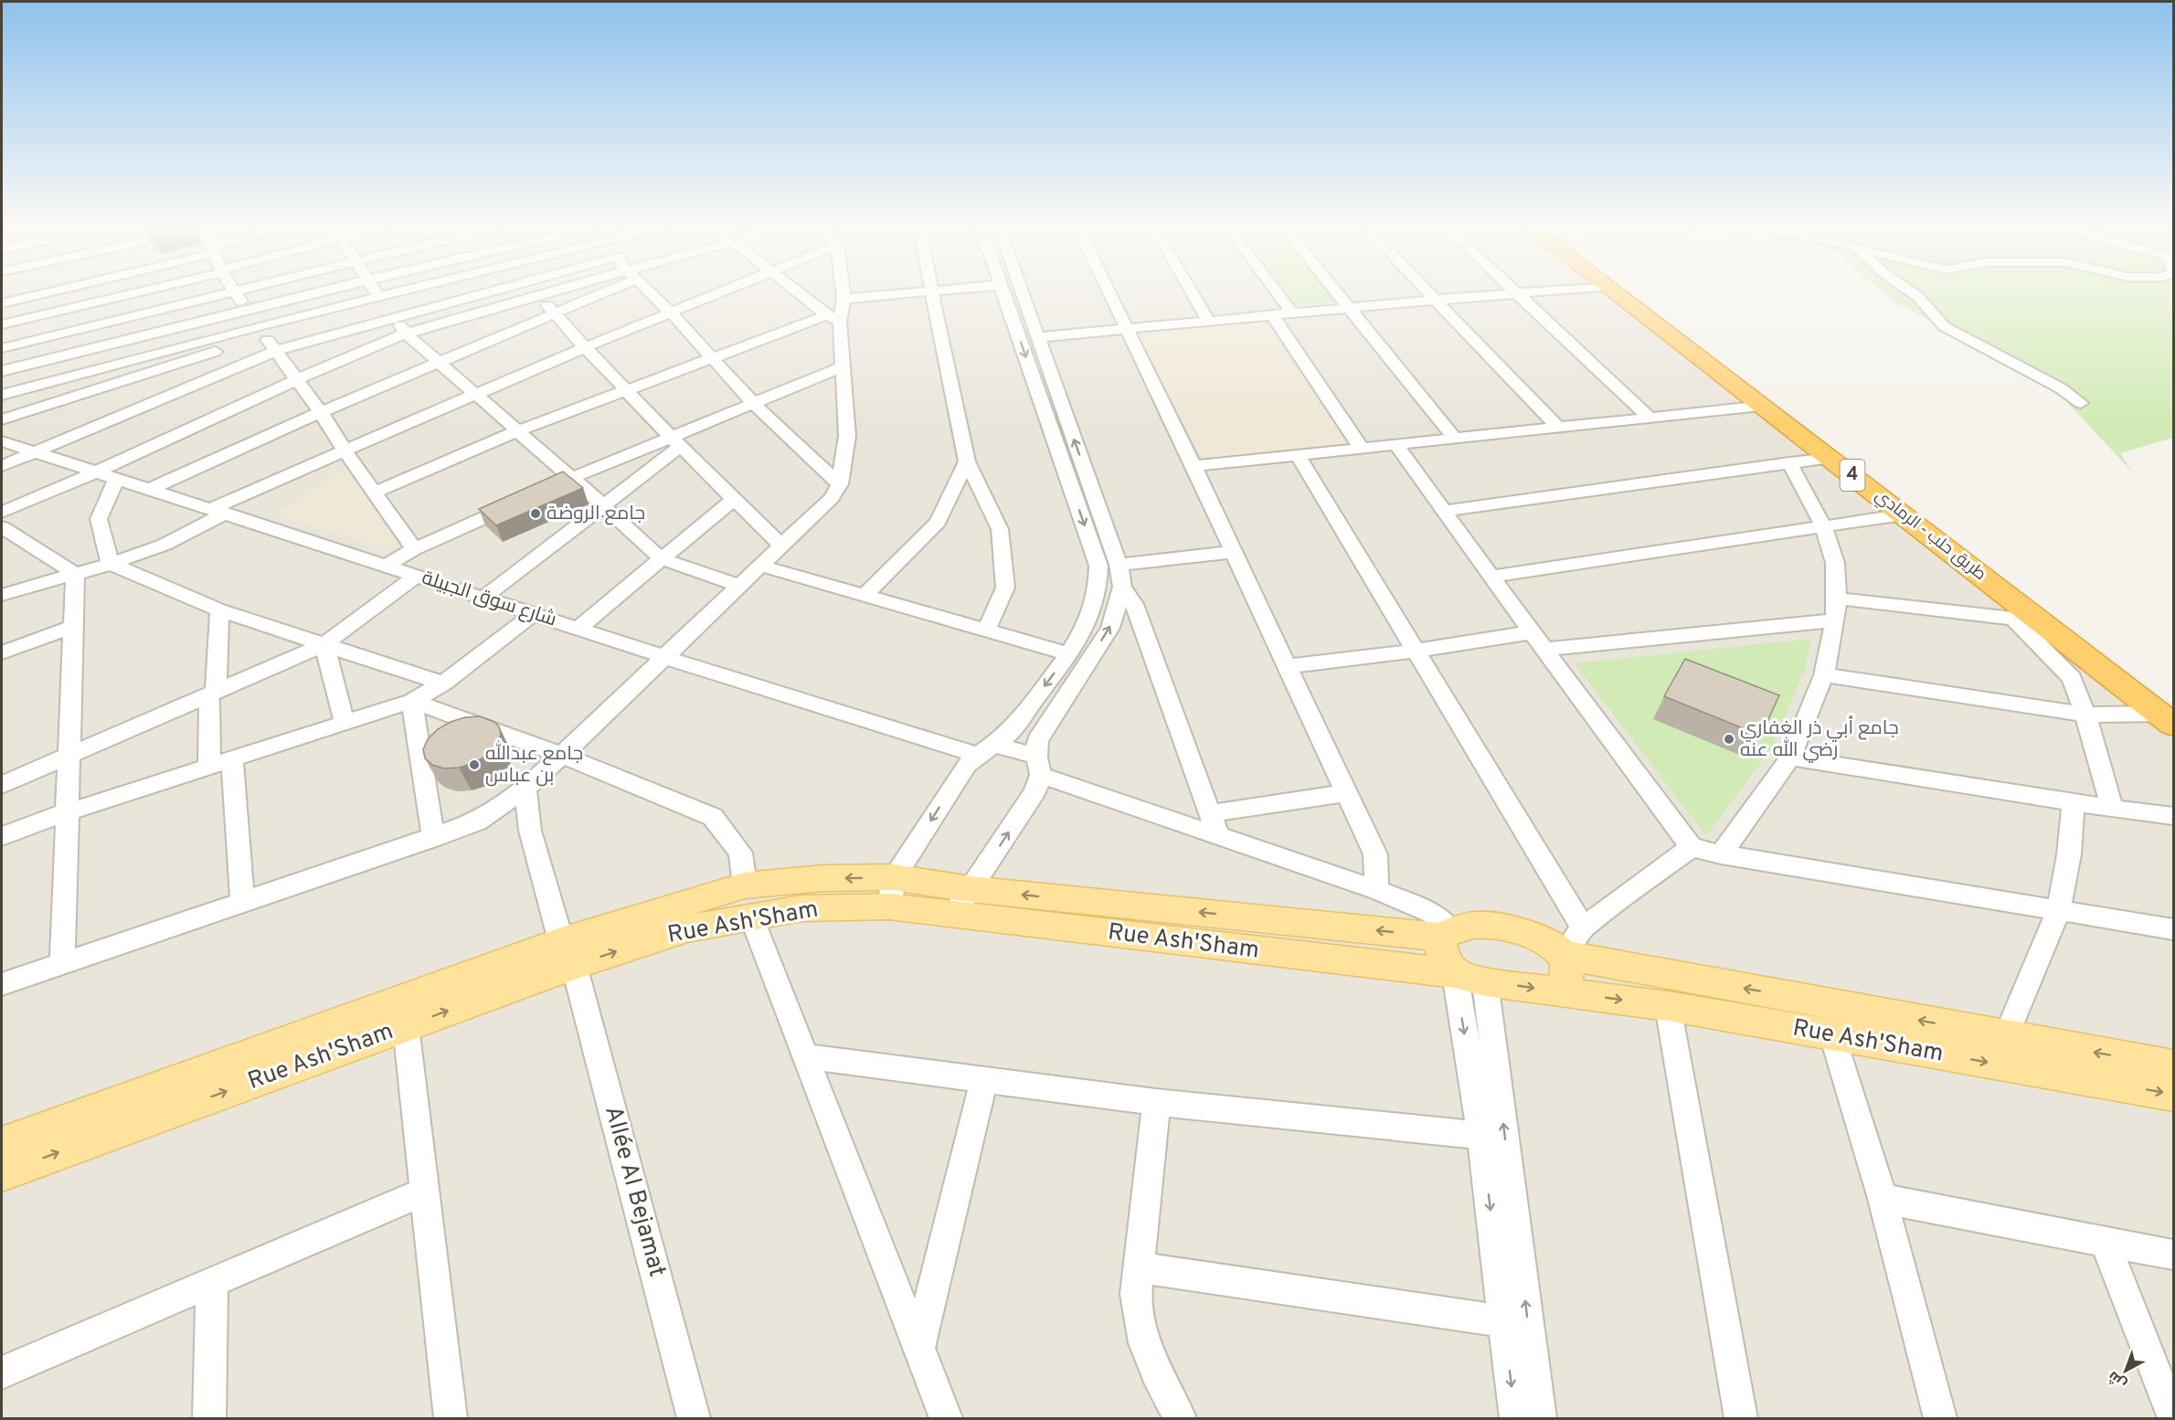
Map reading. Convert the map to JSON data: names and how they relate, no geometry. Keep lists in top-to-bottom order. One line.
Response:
{"streets":{"highway":["4","طريق حلب - الرمادي"],"main road":["Rue Ash'Sham"],"street":["شارع سوق الجبيلة","Allée Al Bejamat"]},"crossings":[["شارع سوق الجبيلة","Rue Ash'Sham"],["Rue Ash'Sham","Allée Al Bejamat"]],"places":["جامع الروضة","جامع أبي ذر الغفاري رضي الله عنه","جامع عبدالله بن عباس"],"north":"bottom left"}
